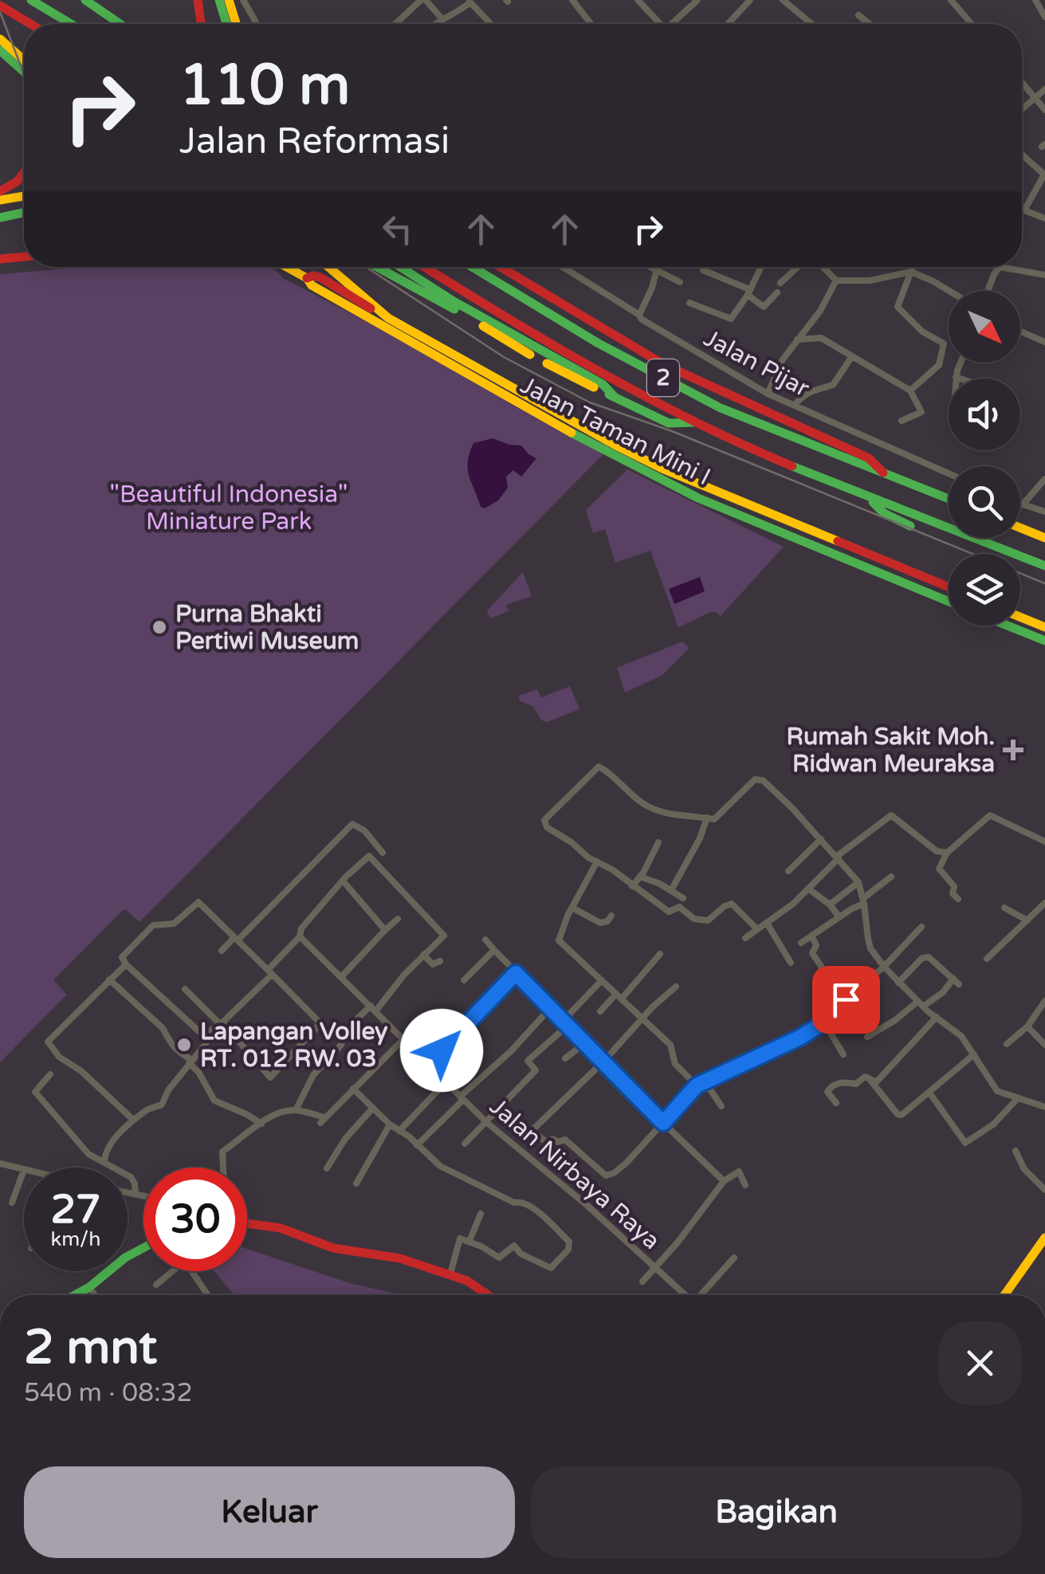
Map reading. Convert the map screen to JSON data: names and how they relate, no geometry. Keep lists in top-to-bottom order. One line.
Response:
{"streets":{"main road":["2","Jalan Taman Mini I"],"street":["Jalan Pijar","Jalan Nirbaya Raya"]},"parks":["\"Beautiful Indonesia\" Miniature Park"],"places":{"other":["Purna Bhakti Pertiwi Museum","Lapangan Volley RT. 012 RW. 03"],"health":["Rumah Sakit Moh. Ridwan Meuraksa"]},"north":"bottom right","page":{"turn":["110 m","Jalan Reformasi"],"speed":"27 km/h","limit":"30","heading":["2 mnt","540 m · 08:32"],"buttons":["Keluar","Bagikan"]}}
